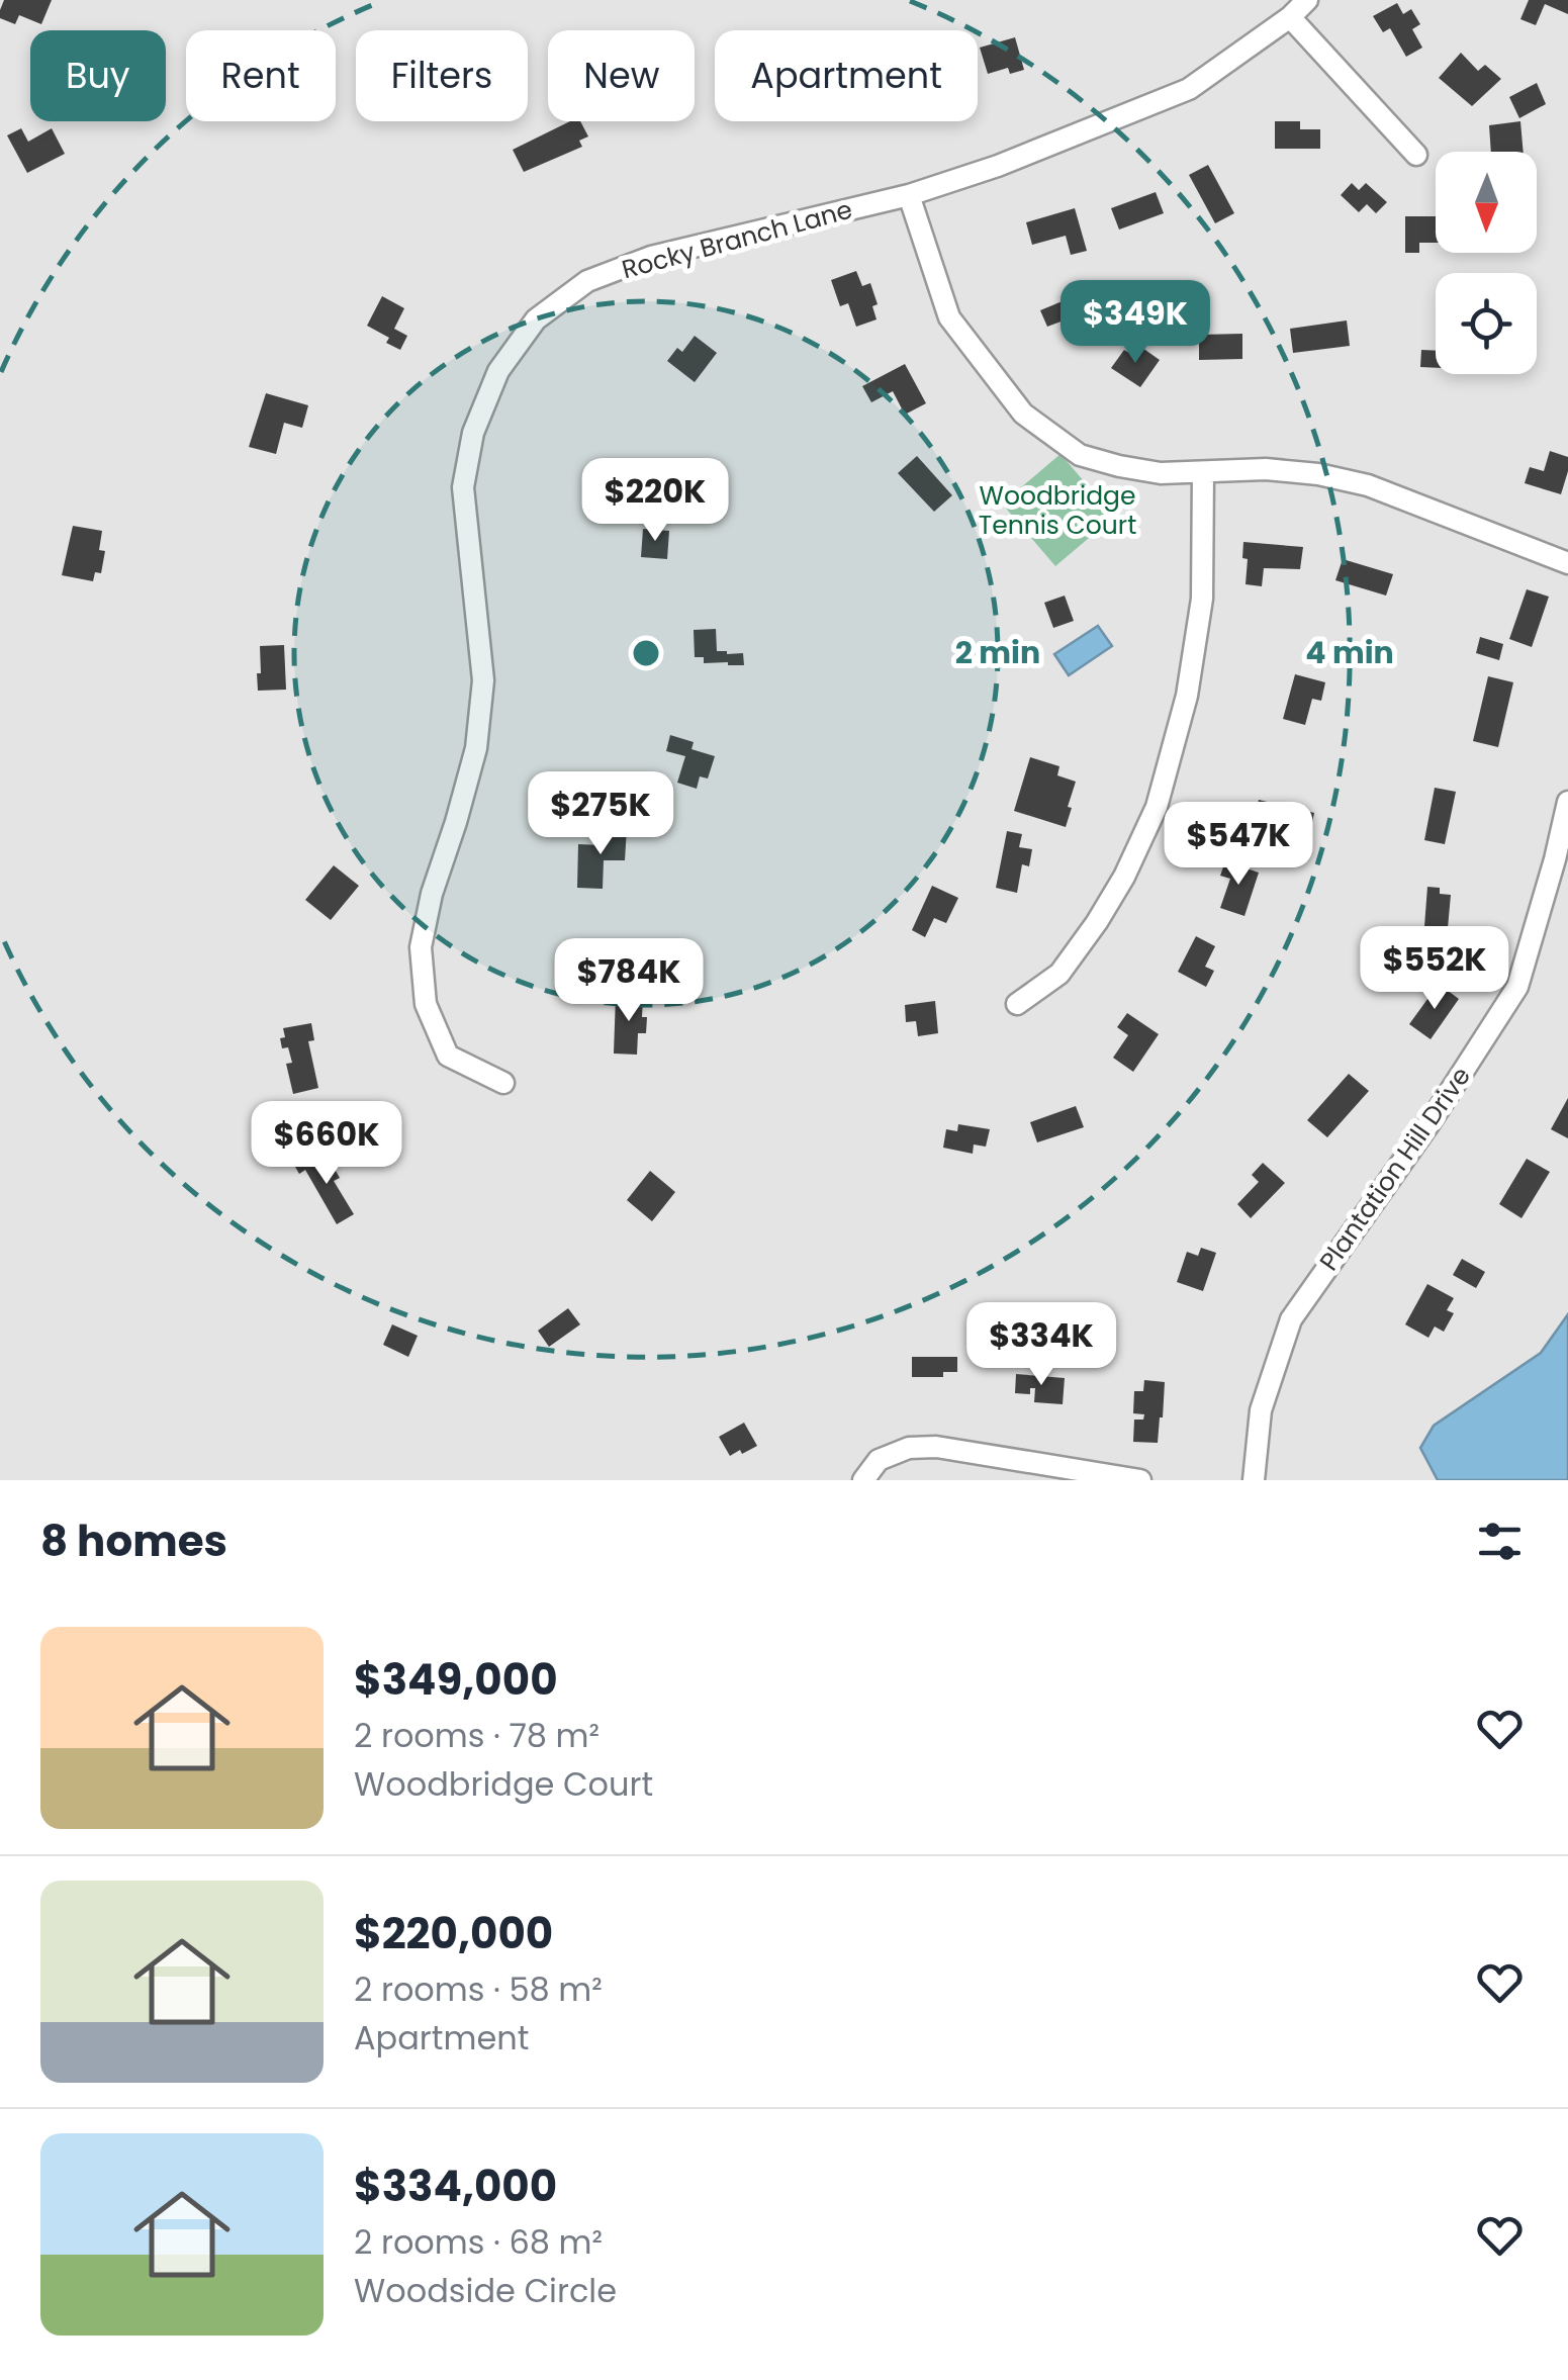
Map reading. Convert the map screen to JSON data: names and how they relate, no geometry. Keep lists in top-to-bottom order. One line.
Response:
{"streets":{"street":["Rocky Branch Lane","Plantation Hill Drive"]},"parks":["Woodbridge Tennis Court"],"north":"bottom","page":{"chip":["Buy","Rent","Filters","New","Apartment"],"price":["$349K","$220K","$275K","$547K","$552K","$784K","$660K","$334K"],"heading":"8 homes","list":[{"name":"$349,000","note":"2 rooms · 78 m² · Woodbridge Court"},{"name":"$220,000","note":"2 rooms · 58 m² · Apartment"},{"name":"$334,000","note":"2 rooms · 68 m² · Woodside Circle"}]},"rings":["2 min","4 min"]}
